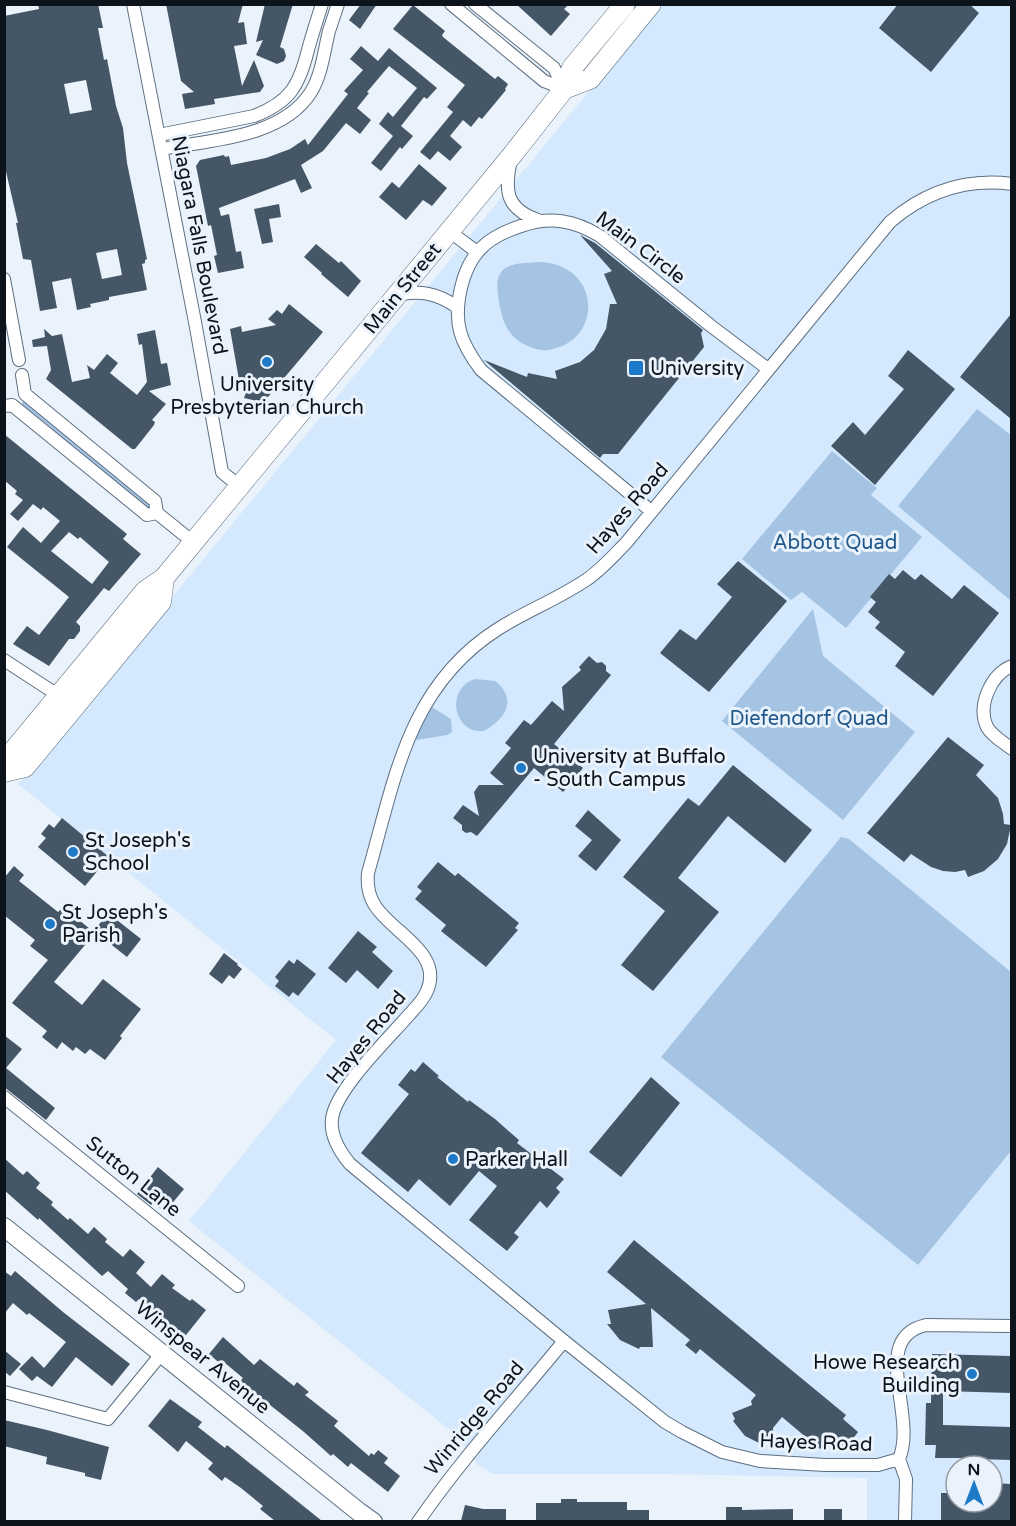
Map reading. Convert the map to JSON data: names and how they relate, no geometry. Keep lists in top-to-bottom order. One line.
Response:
{"streets":{"main road":["Main Street"],"street":["Niagara Falls Boulevard","Main Circle","Hayes Road","Sutton Lane","Winspear Avenue","Winridge Road"]},"crossings":[["Niagara Falls Boulevard","Main Street"],["Main Circle","Hayes Road"],["Hayes Road","Winridge Road"]],"parks":["Abbott Quad","Diefendorf Quad"],"places":{"other":["University Presbyterian Church","University at Buffalo - South Campus","St Joseph's School","St Joseph's Parish","Parker Hall","Howe Research Building"],"transit":["University"]},"north":"top"}
